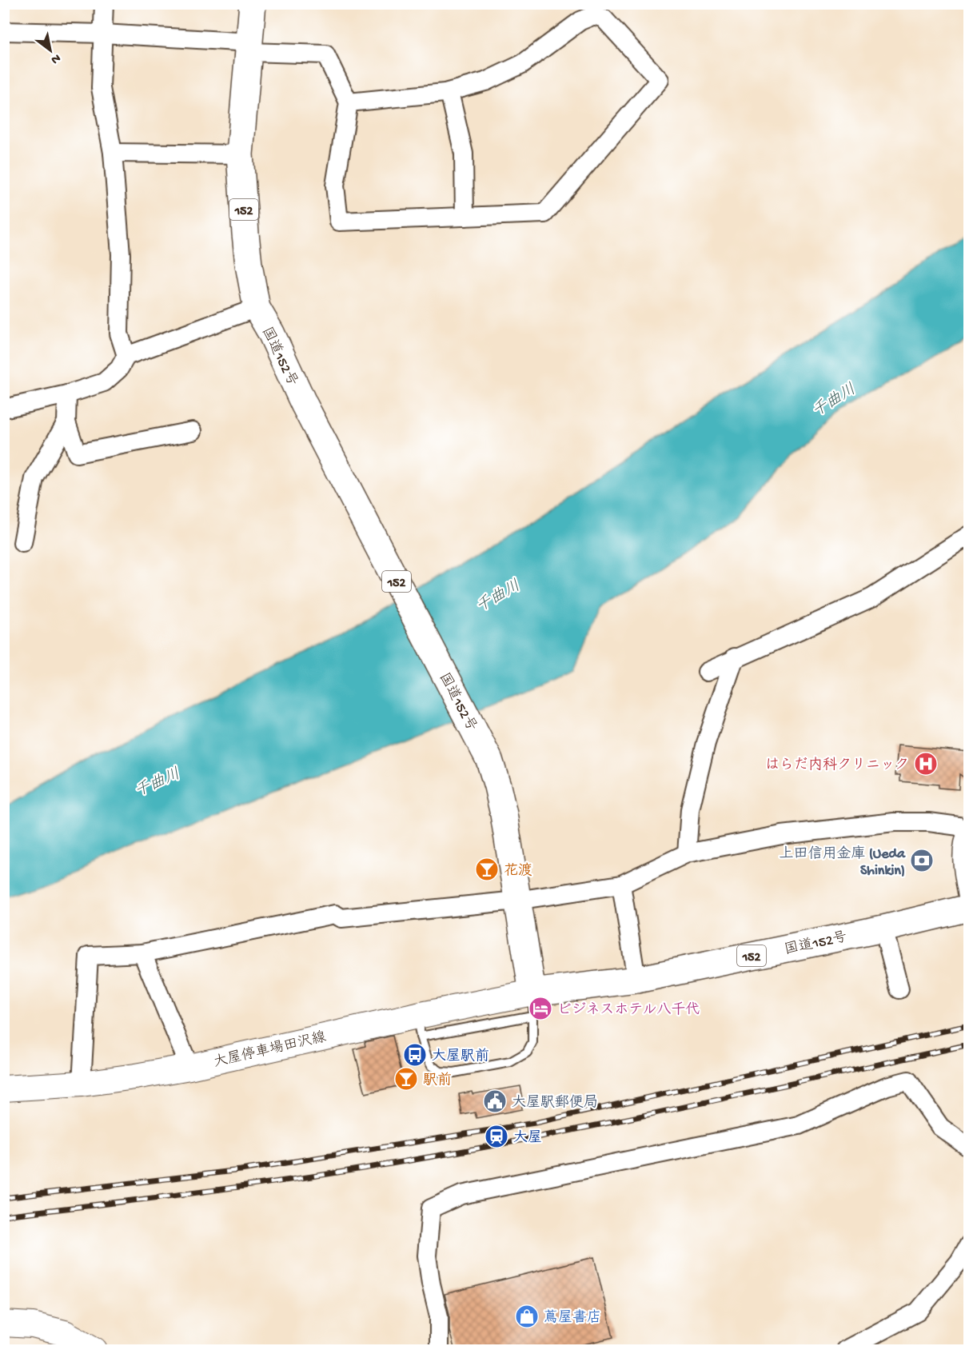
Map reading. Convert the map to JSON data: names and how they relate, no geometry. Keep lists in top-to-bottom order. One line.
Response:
{"streets":{"highway":["152","国道152号"],"main road":["大屋停車場田沢線"]},"crossings":[["国道152号","大屋停車場田沢線"]],"water":["千曲川"],"places":{"hospital":["はらだ内科クリニック"],"bank":["上田信用金庫 (Ueda Shinkin)"],"bar":["花渡","駅前"],"hotel":["ビジネスホテル八千代"],"bus stop":["大屋駅前"],"public building":["大屋駅郵便局"],"station":["大屋"],"shop":["蔦屋書店"]},"north":"bottom right"}
